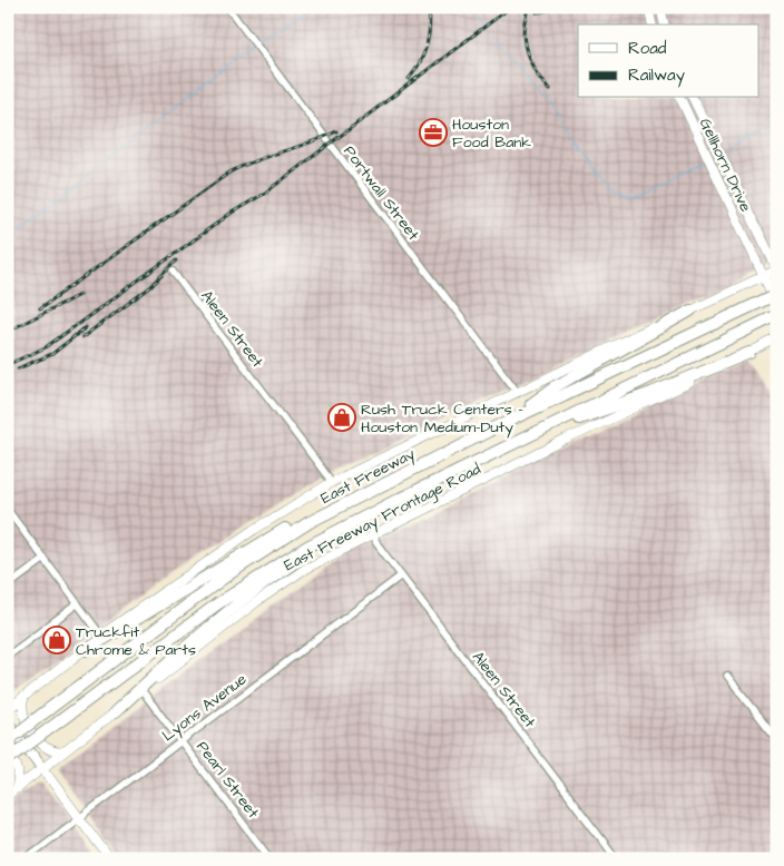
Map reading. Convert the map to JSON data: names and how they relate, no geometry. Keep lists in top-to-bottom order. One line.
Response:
{"streets":{"highway":["East Freeway"],"main road":["Gellhorn Drive","East Freeway Frontage Road"],"street":["Portwall Street","Aleen Street","Lyons Avenue","Pearl Street"]},"crossings":[["Aleen Street","East Freeway Frontage Road"],["Aleen Street","Lyons Avenue"],["East Freeway Frontage Road","Pearl Street"],["Lyons Avenue","Pearl Street"]],"places":{"office":["Houston Food Bank"],"shop":["Rush Truck Centers – Houston Medium-Duty","Truckfit Chrome & Parts"]},"legend":["Road","Railway"]}
